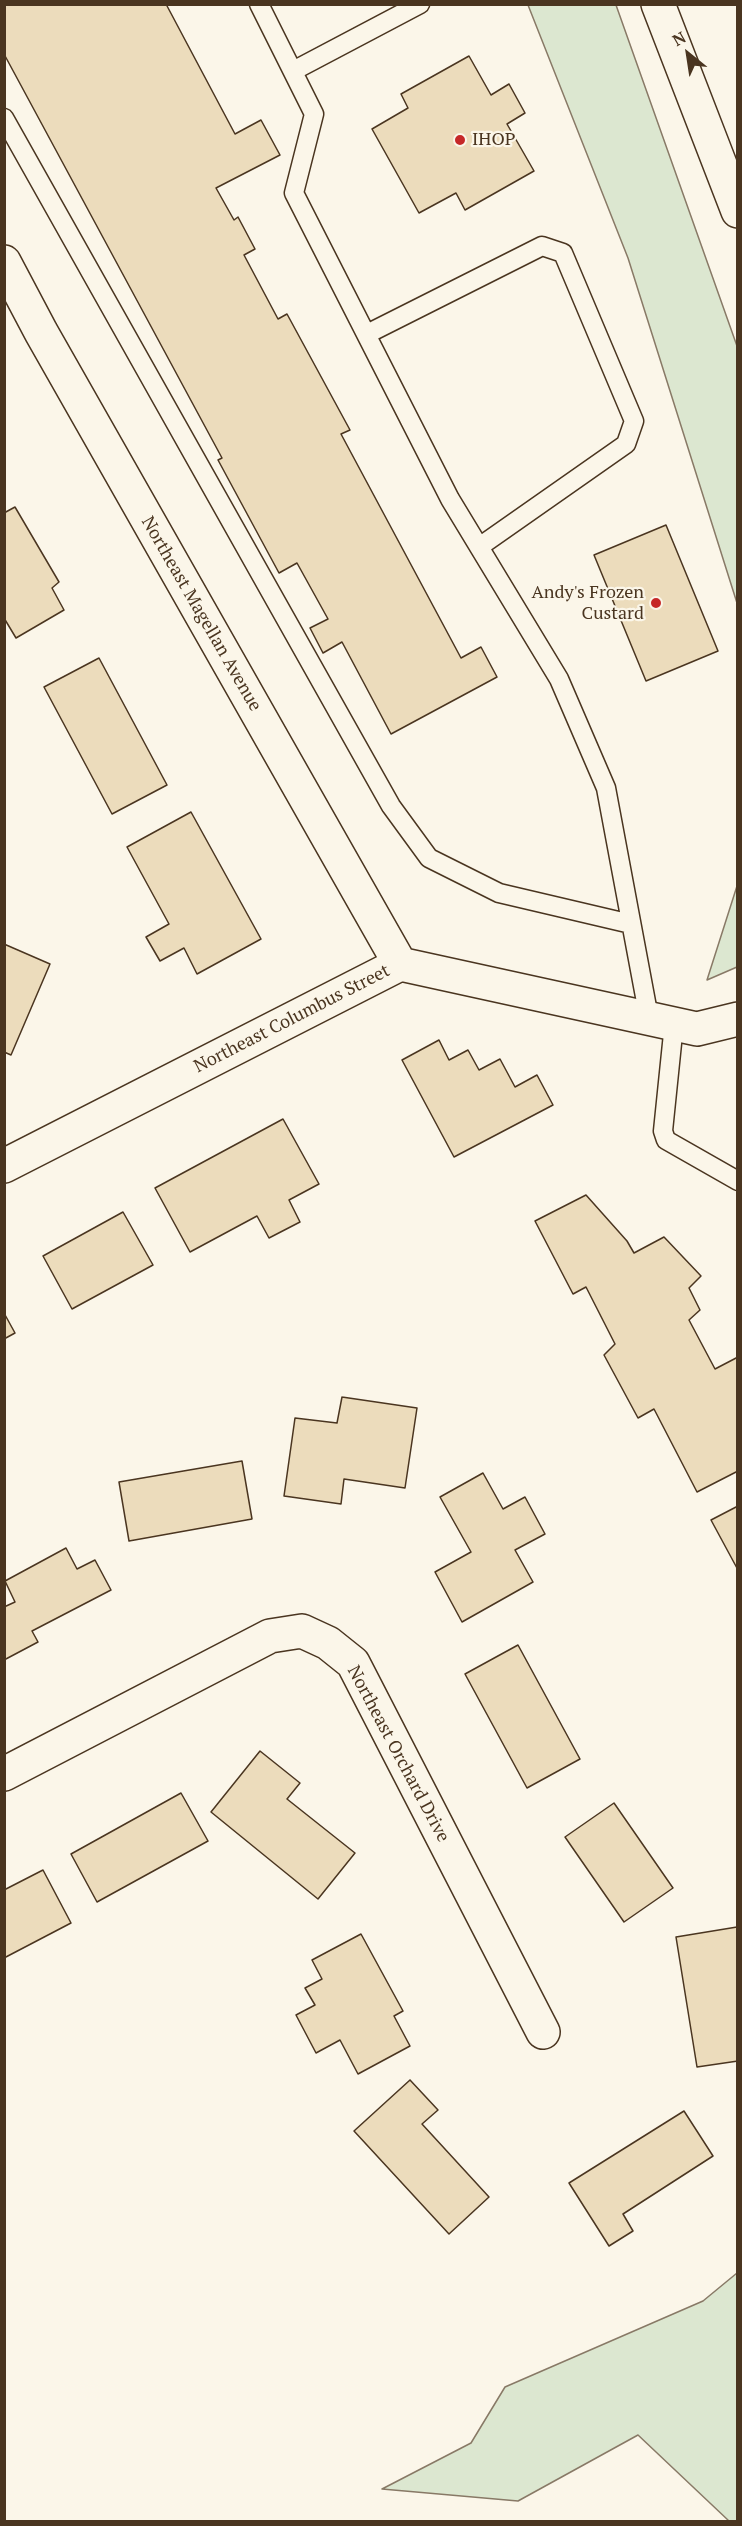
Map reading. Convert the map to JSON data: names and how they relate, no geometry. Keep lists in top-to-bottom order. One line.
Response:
{"streets":{"street":["Northeast Magellan Avenue","Northeast Columbus Street","Northeast Orchard Drive"]},"crossings":[["Northeast Magellan Avenue","Northeast Columbus Street"]],"places":["IHOP","Andy's Frozen Custard"],"north":"top left"}
